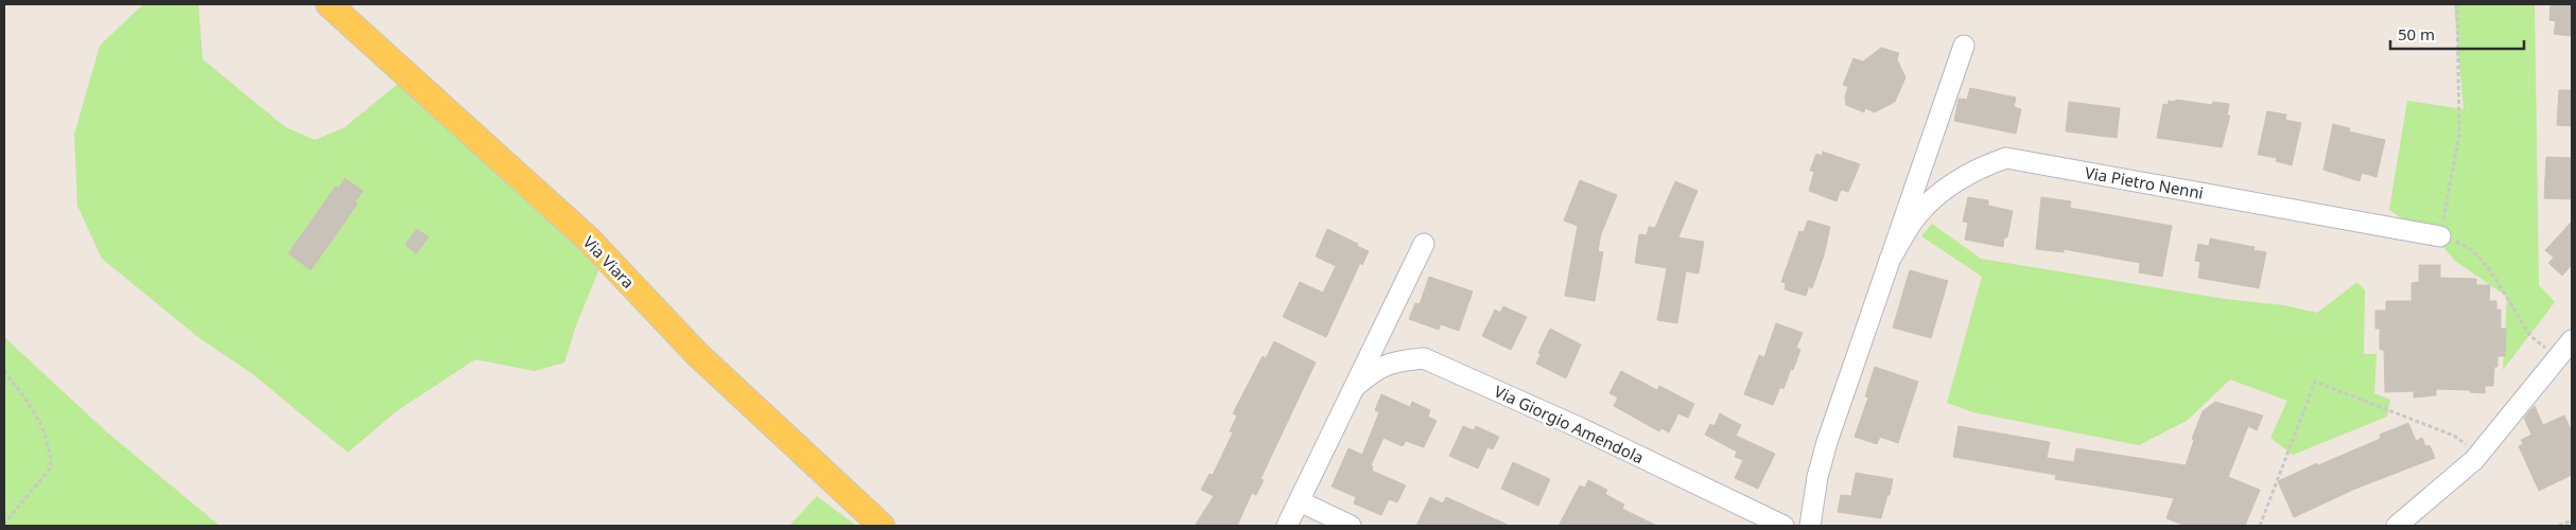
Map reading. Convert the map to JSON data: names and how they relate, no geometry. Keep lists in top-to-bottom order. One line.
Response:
{"streets":{"main road":["Via Viara"],"street":["Via Pietro Nenni","Via Giorgio Amendola"]},"scale_bar":"50 m"}
